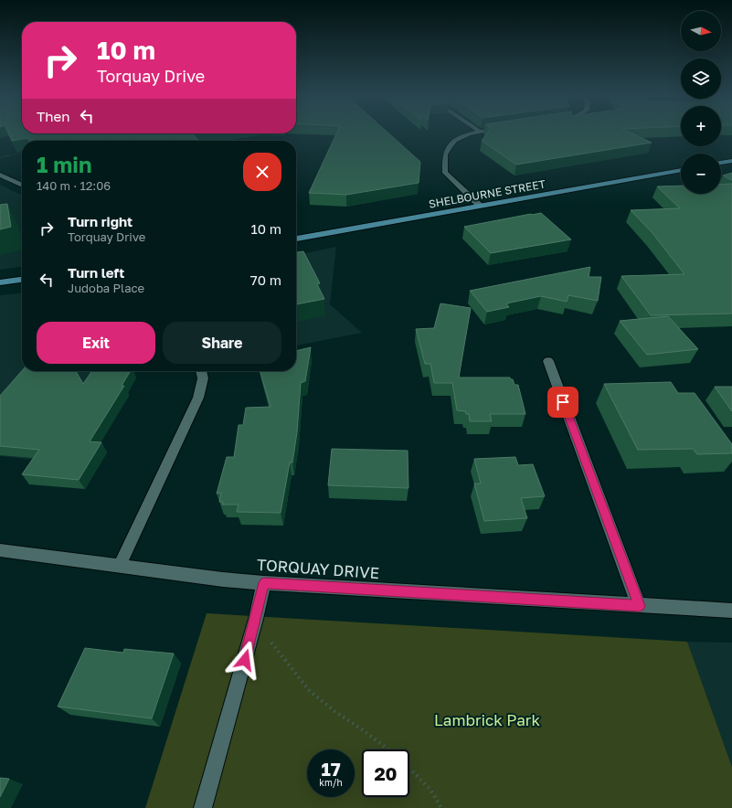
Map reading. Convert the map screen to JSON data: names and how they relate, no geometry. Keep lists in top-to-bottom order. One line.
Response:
{"streets":{"main road":["SHELBOURNE STREET"],"street":["TORQUAY DRIVE"]},"parks":["Lambrick Park"],"north":"right","page":{"map_buttons":["+","−"],"turn":["10 m","Torquay Drive"],"then":"Then","heading":["1 min","140 m · 12:06"],"list":[{"name":"Turn right","note":"Torquay Drive","value":"10 m"},{"name":"Turn left","note":"Judoba Place","value":"70 m"}],"buttons":["Exit","Share"],"speed":"17 km/h","limit":"20"}}
